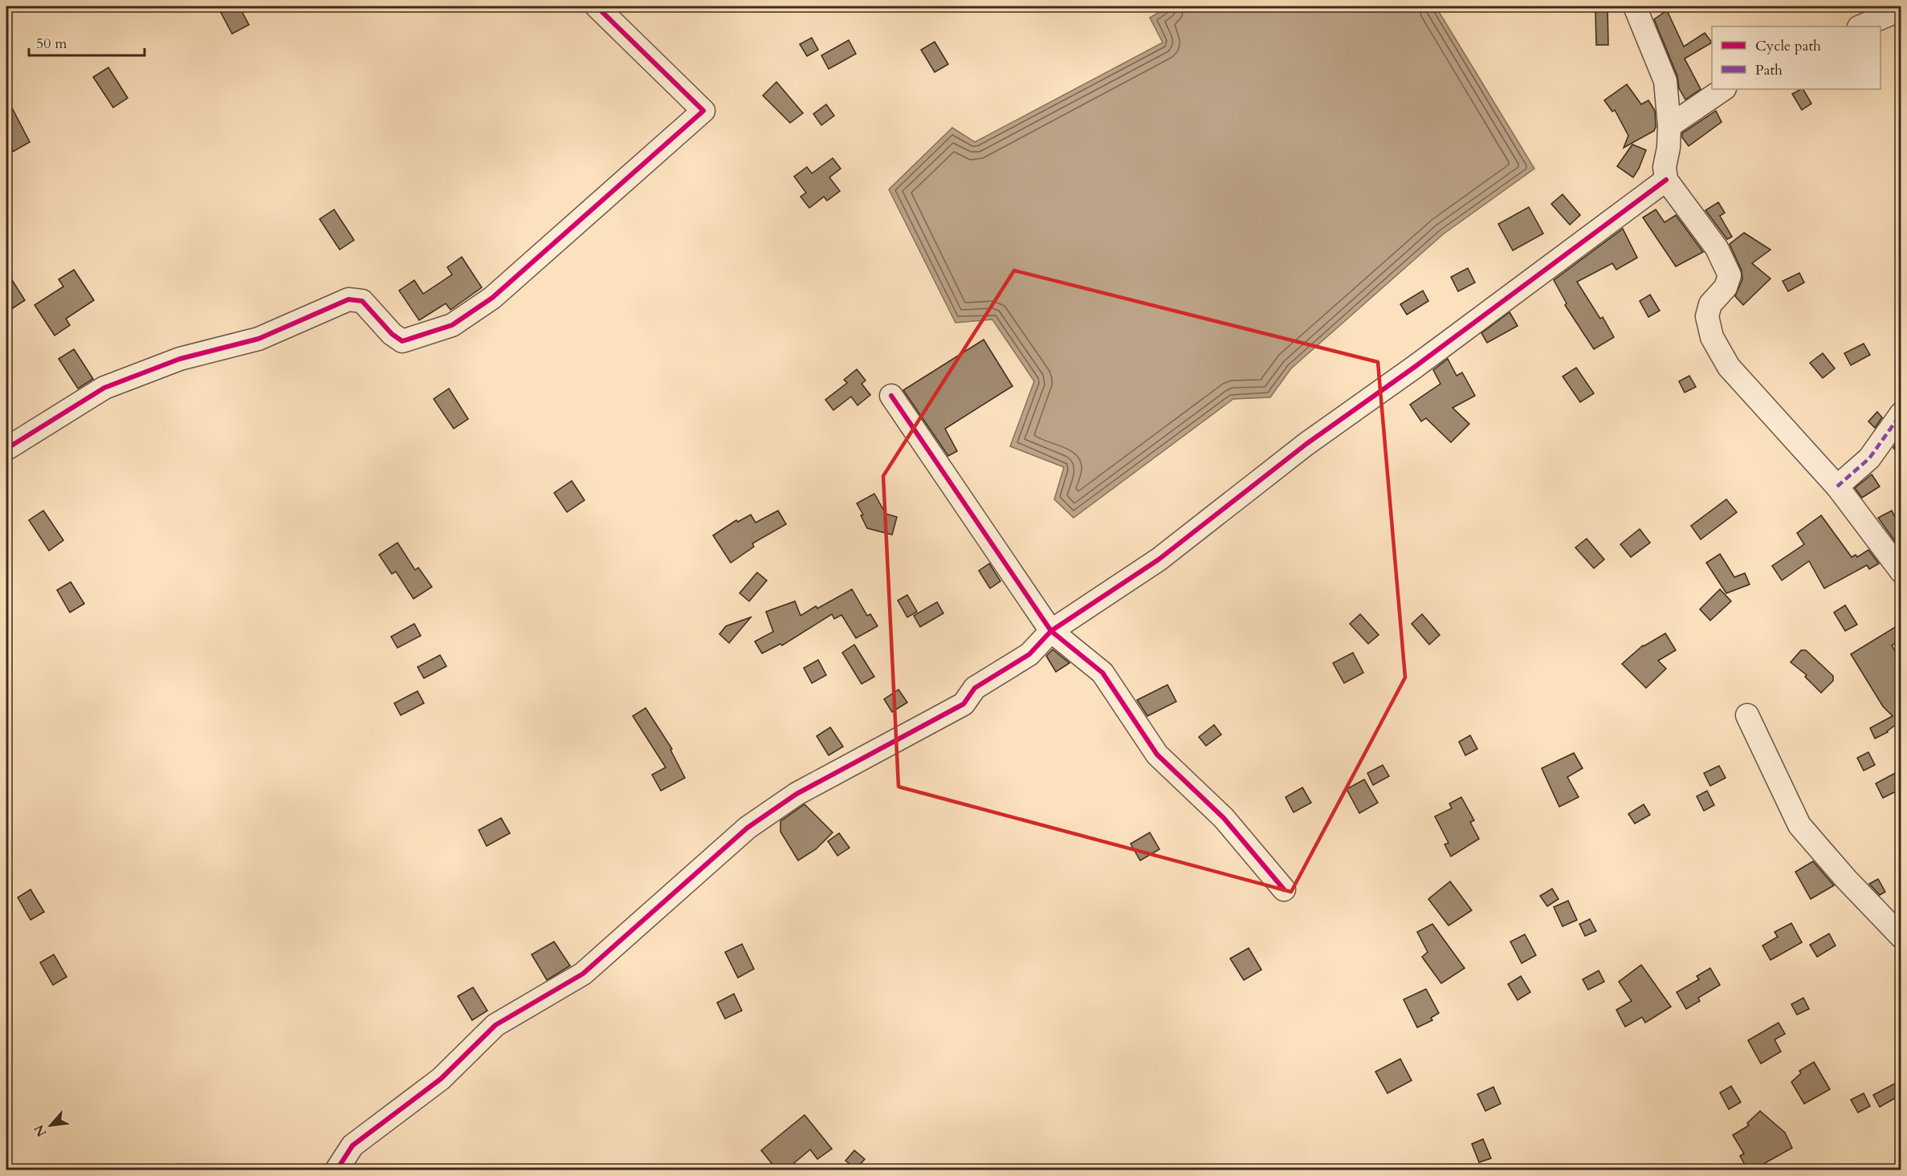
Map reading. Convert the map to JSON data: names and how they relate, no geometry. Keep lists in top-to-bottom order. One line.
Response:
{"legend":["Cycle path","Path"],"scale_bar":"50 m","north":"bottom left"}
